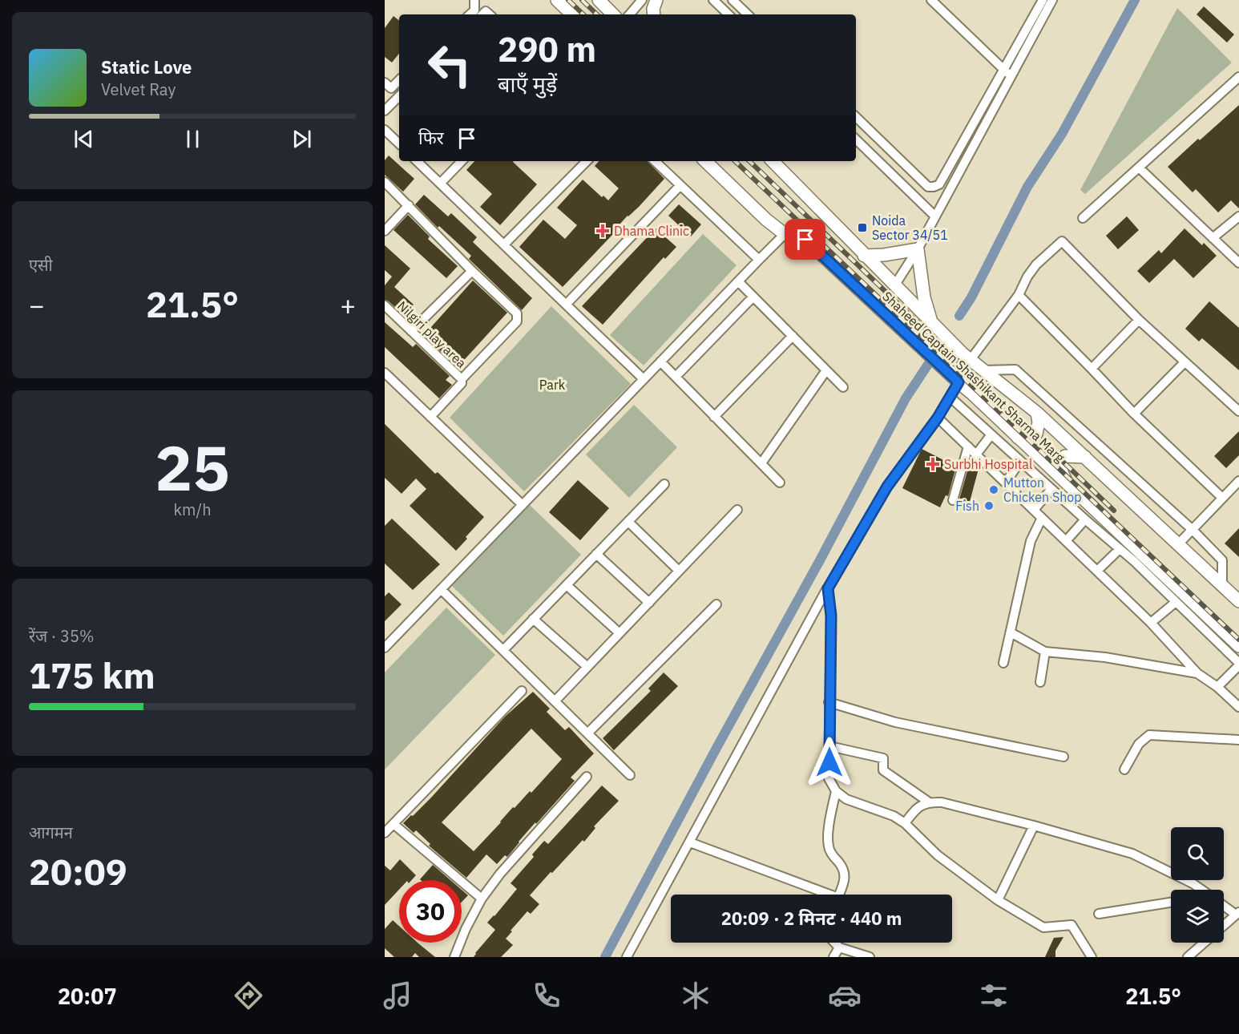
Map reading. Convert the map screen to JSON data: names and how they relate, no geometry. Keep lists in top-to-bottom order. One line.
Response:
{"streets":{"main road":["Shaheed Captain Shashikant Sharma Marg"],"street":["Nilgiri play area"]},"parks":["Park"],"places":{"transit":["Noida Sector 34/51"],"health":["Dhama Clinic","Surbhi Hospital"],"other":["Mutton Chicken Shop","Fish"]},"page":{"turn":["290 m","बाएँ मुड़ें"],"song":["Static Love","Velvet Ray"],"then":"फिर","tile":["एसी",["25","km/h"],["रेंज · 35%","175 km"],["आगमन","20:09"]],"heat":["−","21.5°","+"],"limit":"30","trip":"20:09 · 2 मिनट · 440 m","tabs":["20:07","21.5°"]}}
